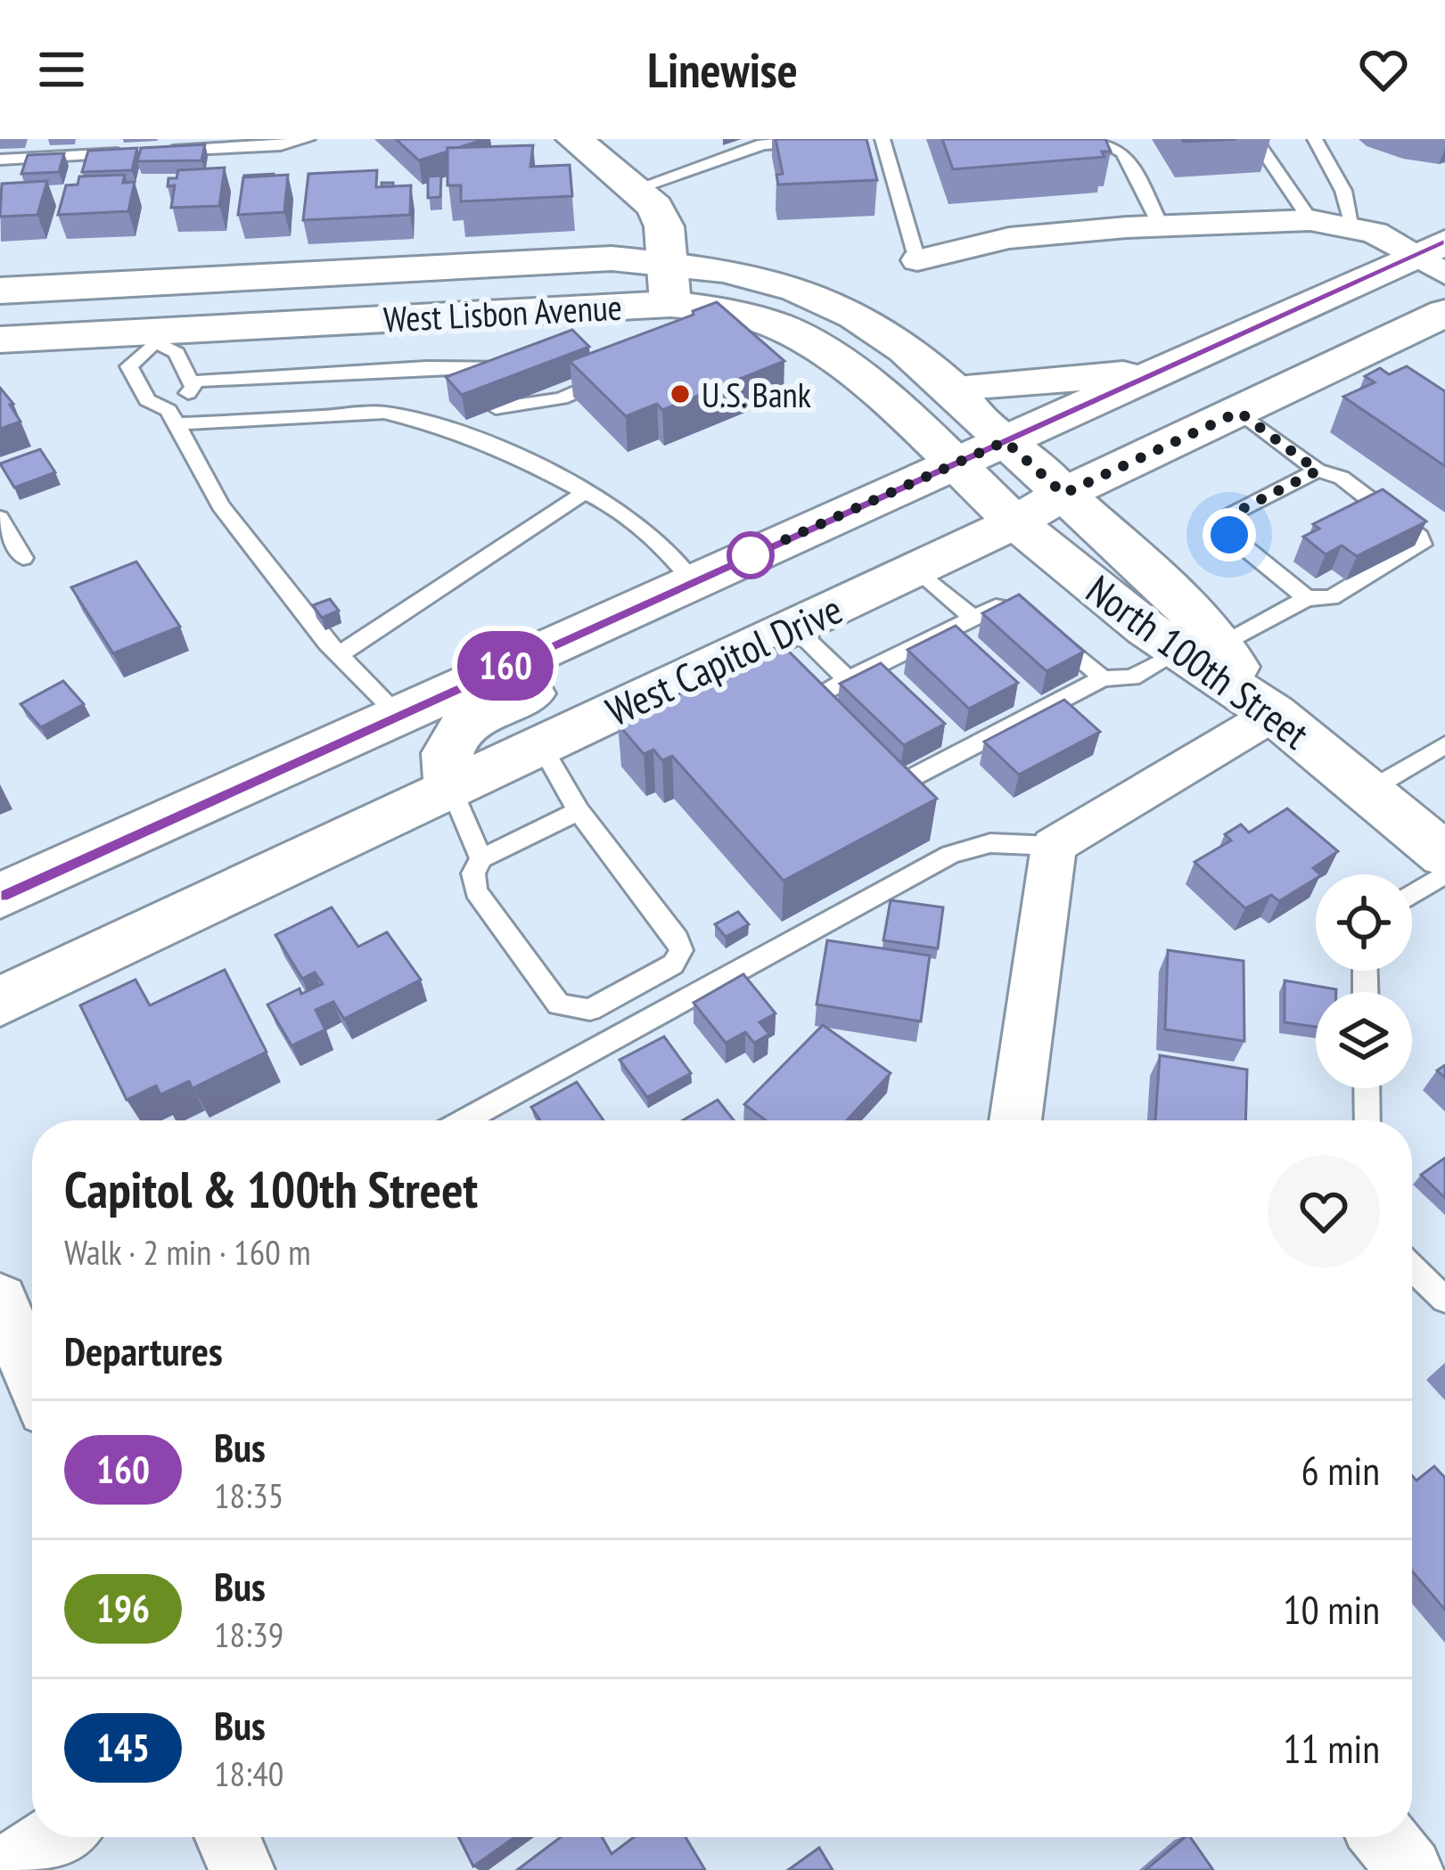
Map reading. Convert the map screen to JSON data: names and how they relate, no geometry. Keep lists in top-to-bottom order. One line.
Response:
{"streets":{"main road":["West Lisbon Avenue","West Capitol Drive","North 100th Street"]},"crossings":[["West Lisbon Avenue","West Capitol Drive"],["West Lisbon Avenue","North 100th Street"],["West Capitol Drive","North 100th Street"]],"places":["U.S. Bank"],"lines":["bus line 160"],"page":{"header":"Linewise","on_map":"160","heading":[["Capitol & 100th Street","Walk · 2 min · 160 m"],"Departures"],"list":[{"mark":"160","name":"Bus","note":"18:35","value":"6 min"},{"mark":"196","name":"Bus","note":"18:39","value":"10 min"},{"mark":"145","name":"Bus","note":"18:40","value":"11 min"}]}}
